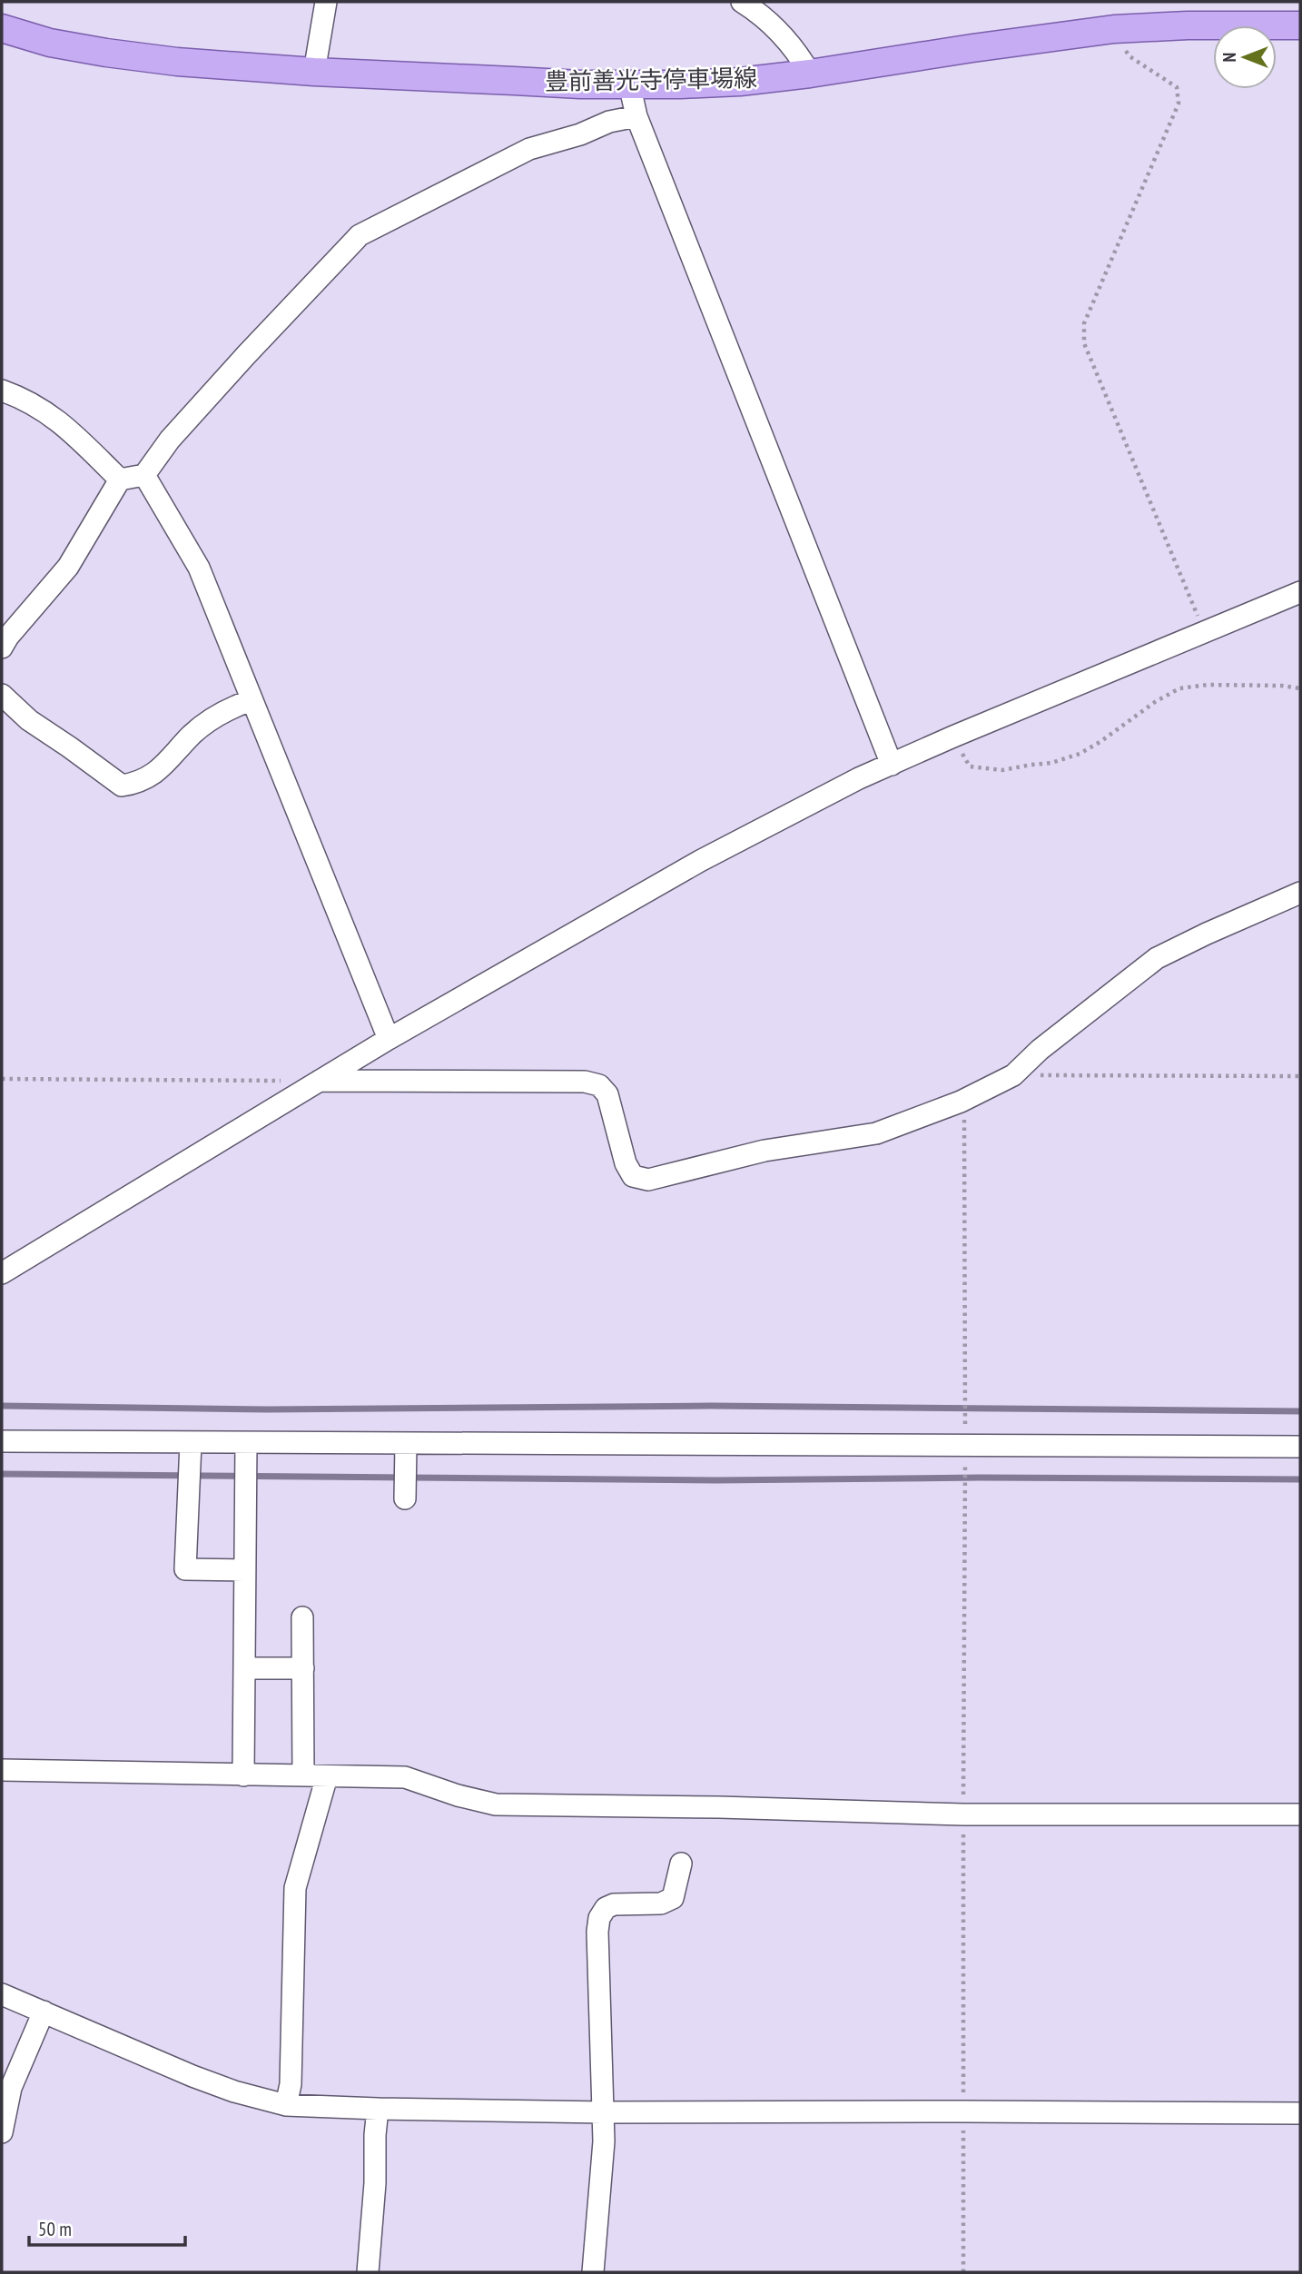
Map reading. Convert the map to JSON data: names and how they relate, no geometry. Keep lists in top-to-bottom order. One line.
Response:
{"streets":{"main road":["豊前善光寺停車場線"]},"scale_bar":"50 m","north":"left"}
